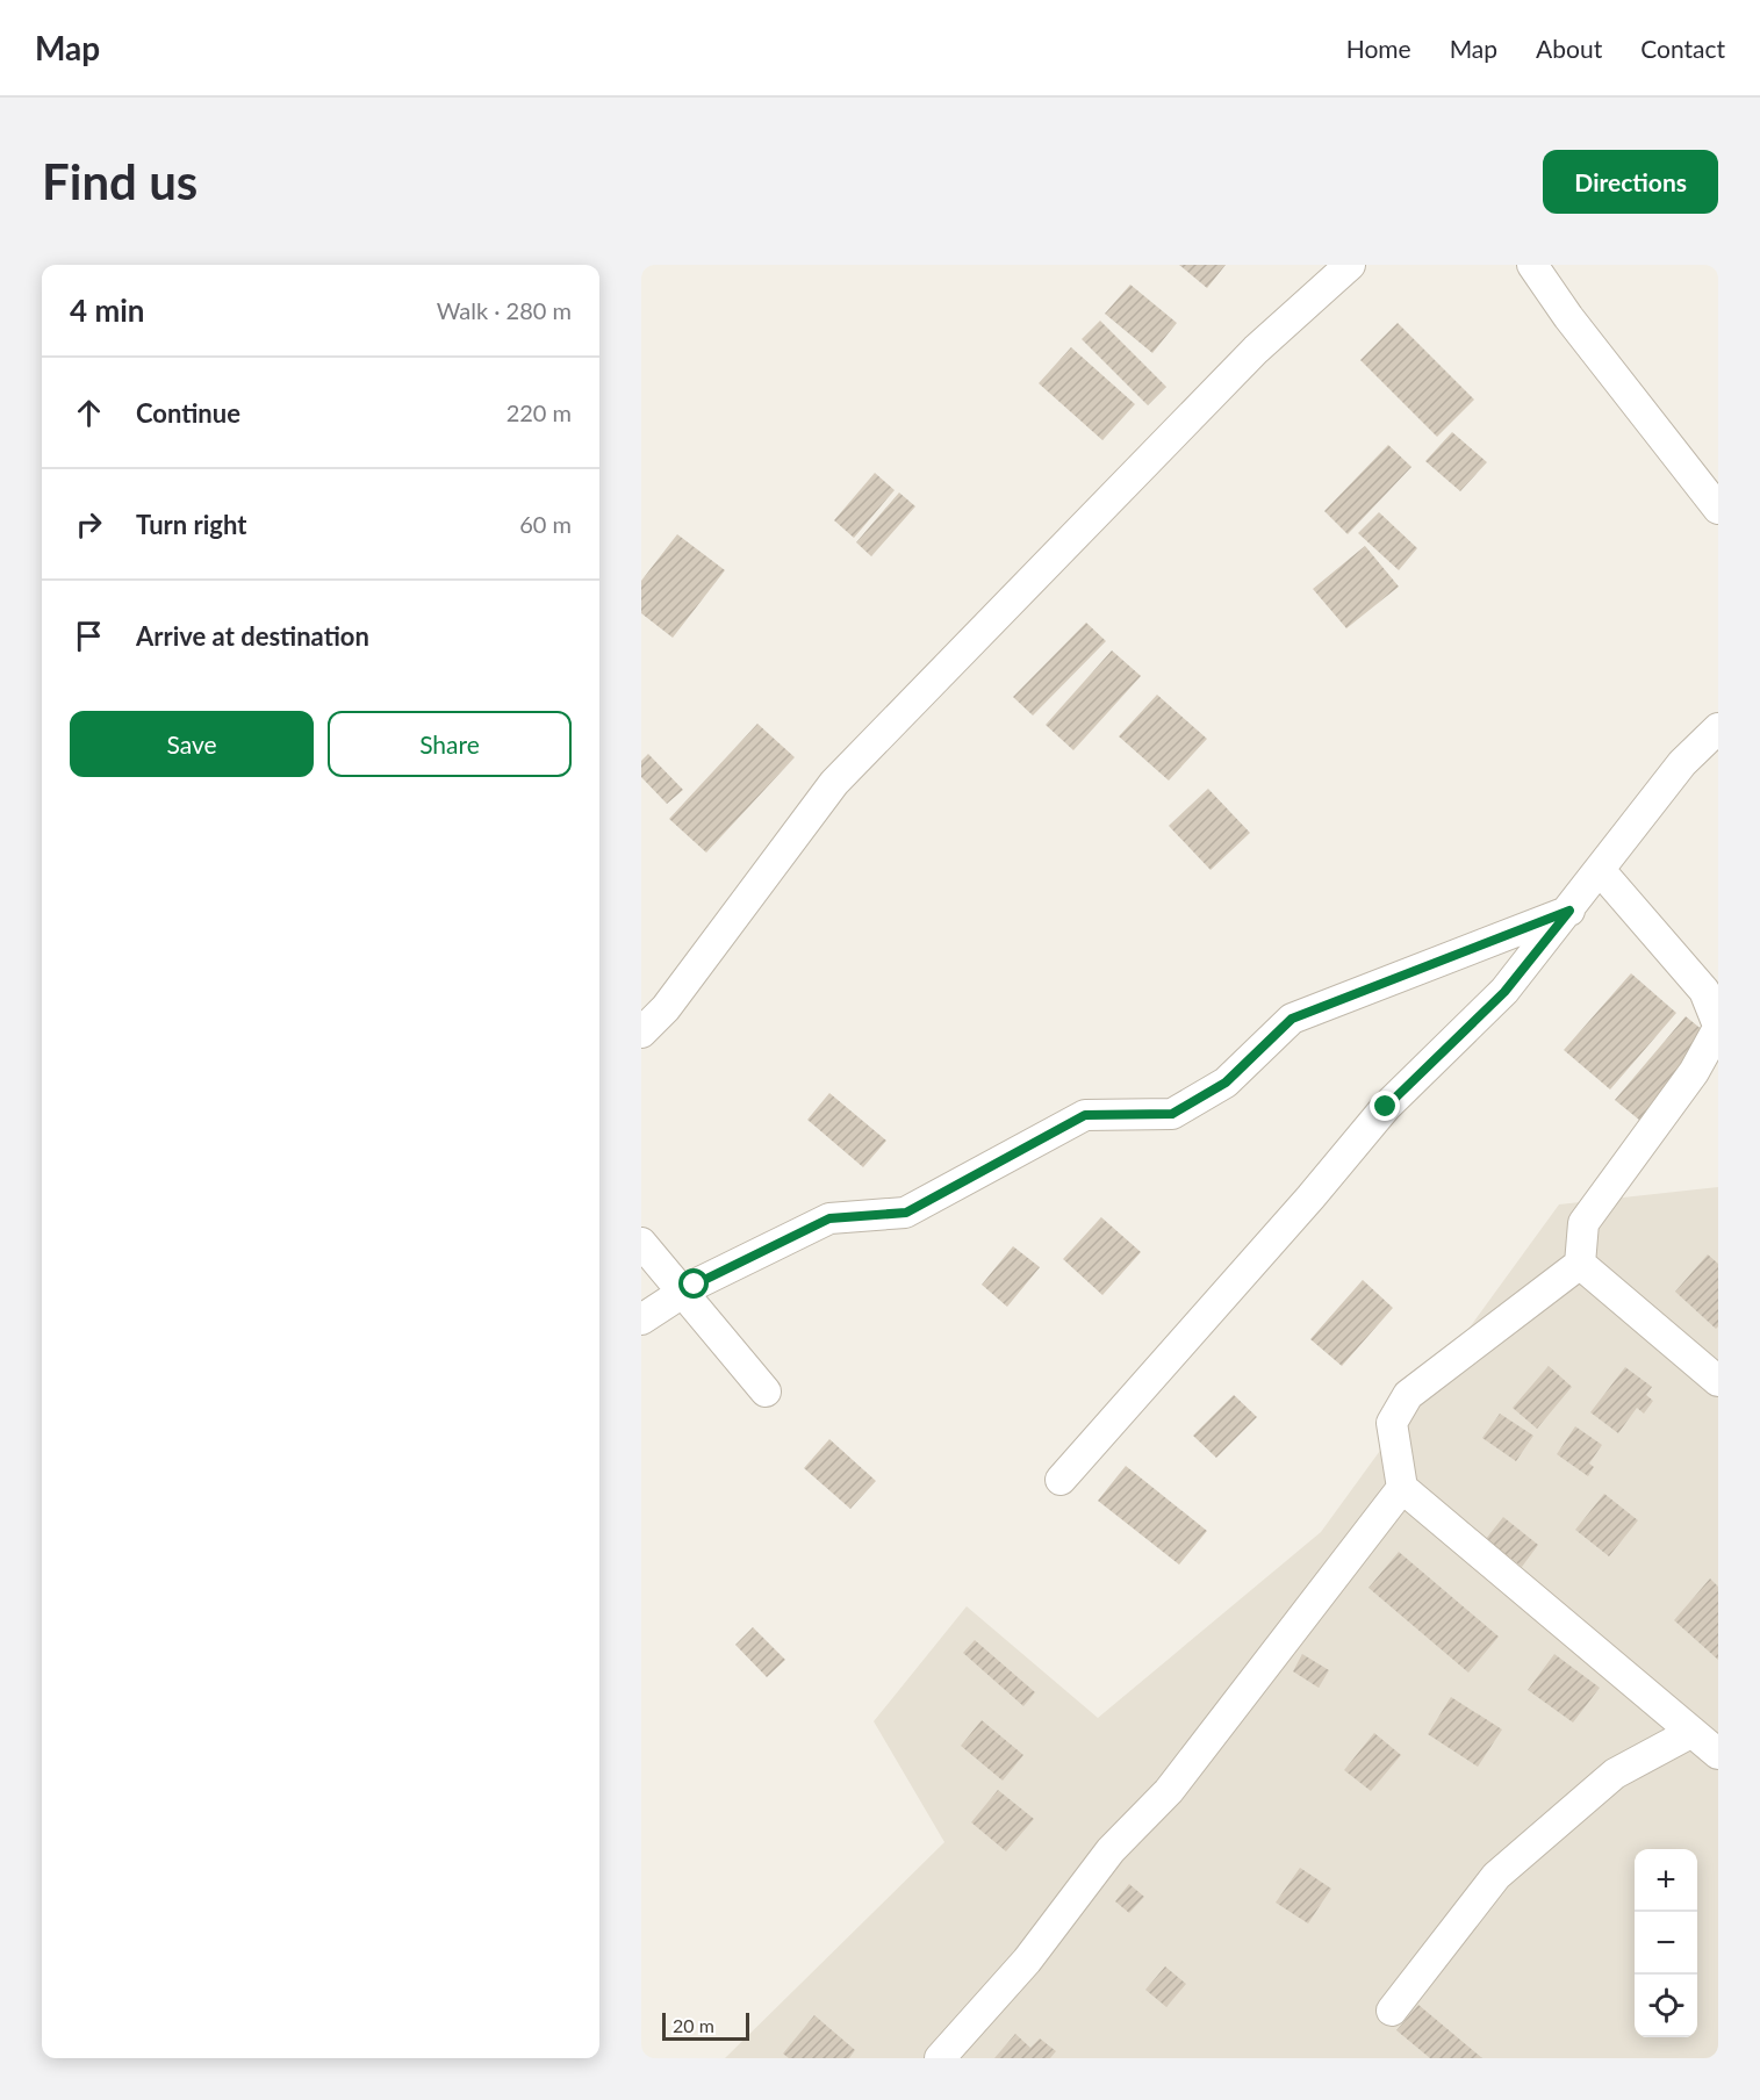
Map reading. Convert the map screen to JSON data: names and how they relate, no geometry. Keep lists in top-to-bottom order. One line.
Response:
{"scale_bar":"20 m","page":{"header":"Map","nav":["Home","Map","About","Contact"],"buttons":["Directions",["Save","Share"]],"title":"Find us","heading":["4 min","Walk · 280 m"],"list":[["Continue","220 m"],["Turn right","60 m"],"Arrive at destination"],"map_buttons":["+","−"],"scale":"20 m"}}
